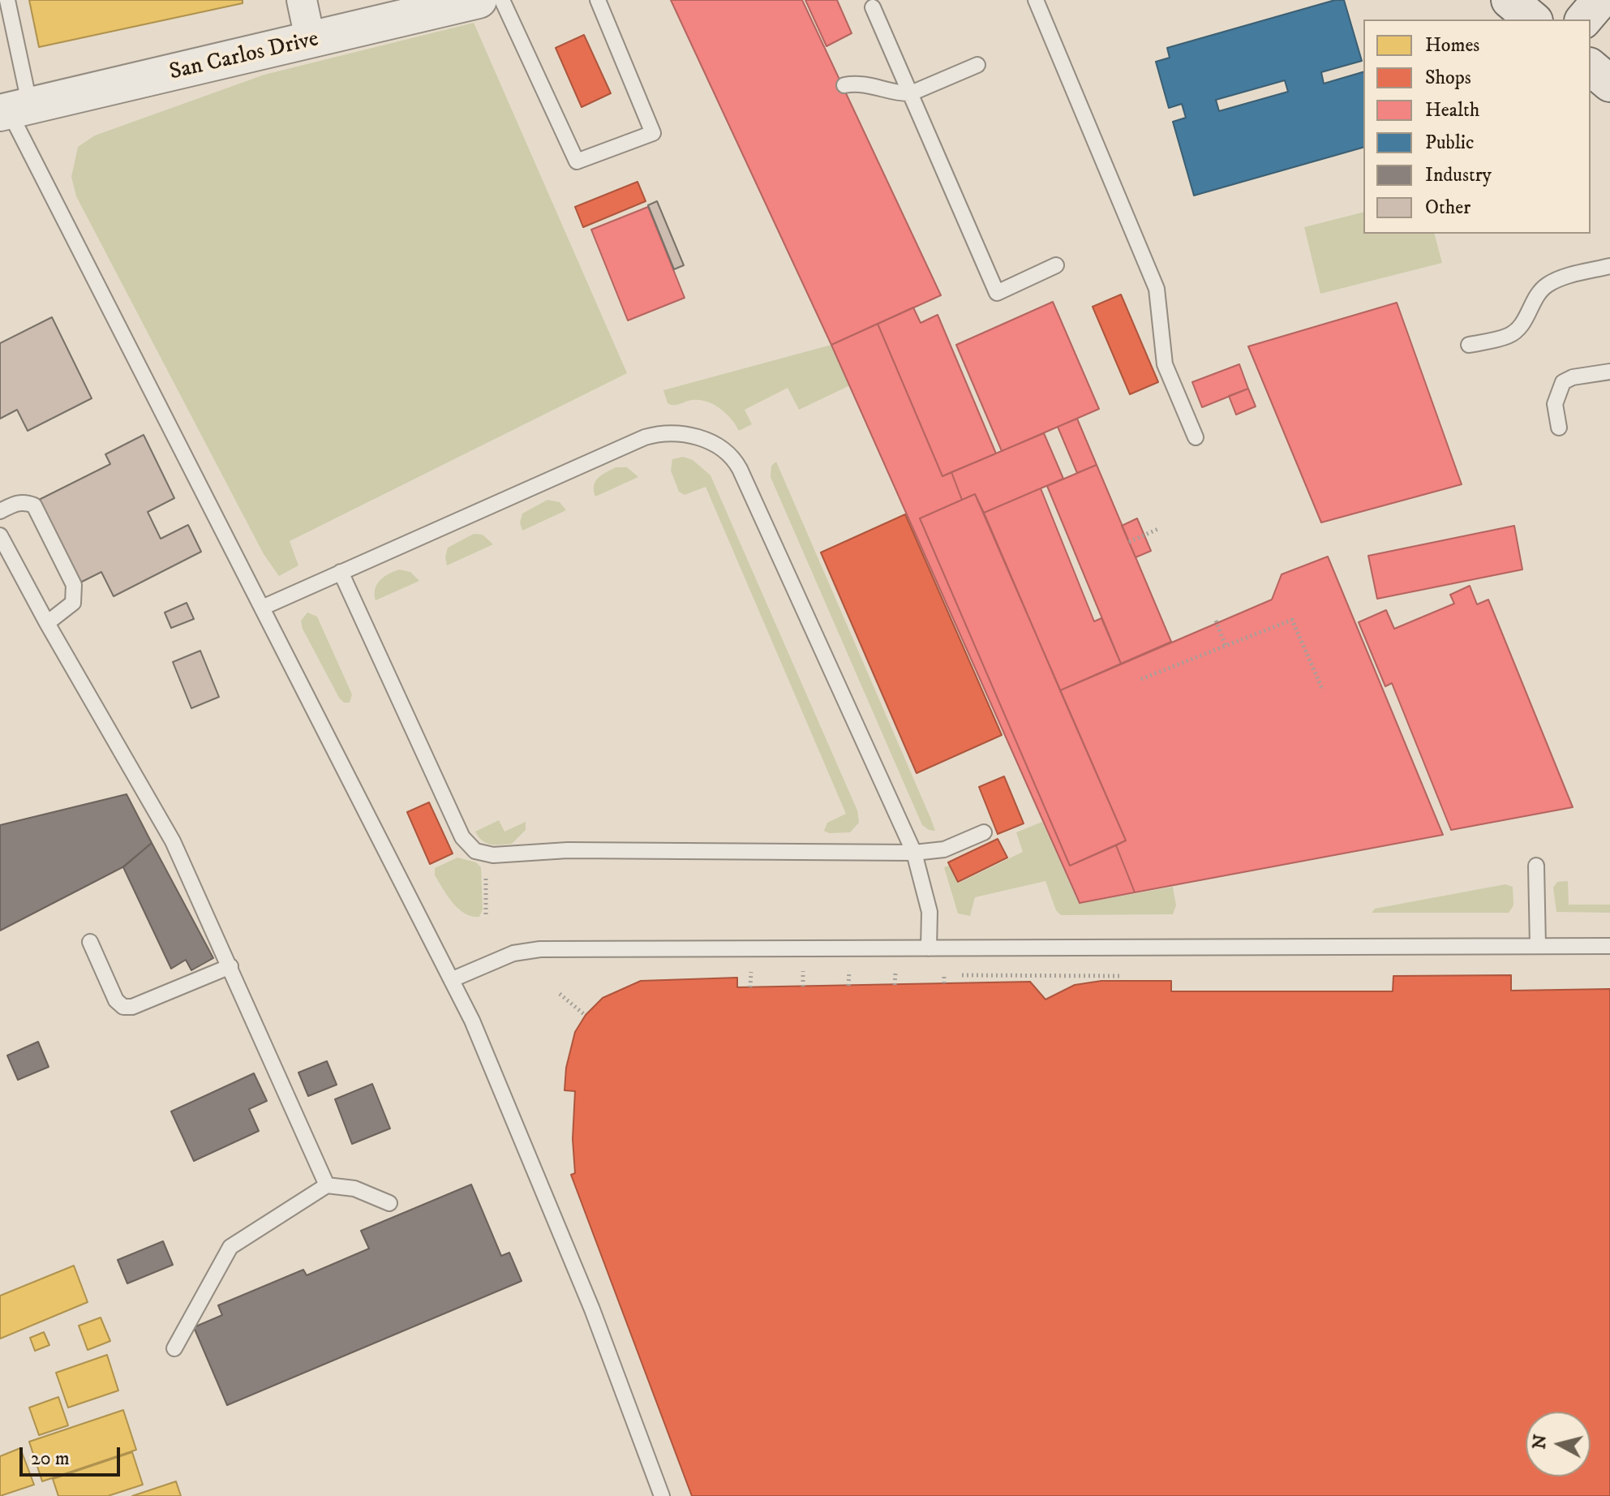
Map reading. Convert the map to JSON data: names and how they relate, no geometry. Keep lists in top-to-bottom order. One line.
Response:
{"streets":{"street":["San Carlos Drive"]},"legend":["Homes","Shops","Health","Public","Industry","Other"],"scale_bar":"20 m","north":"left"}
